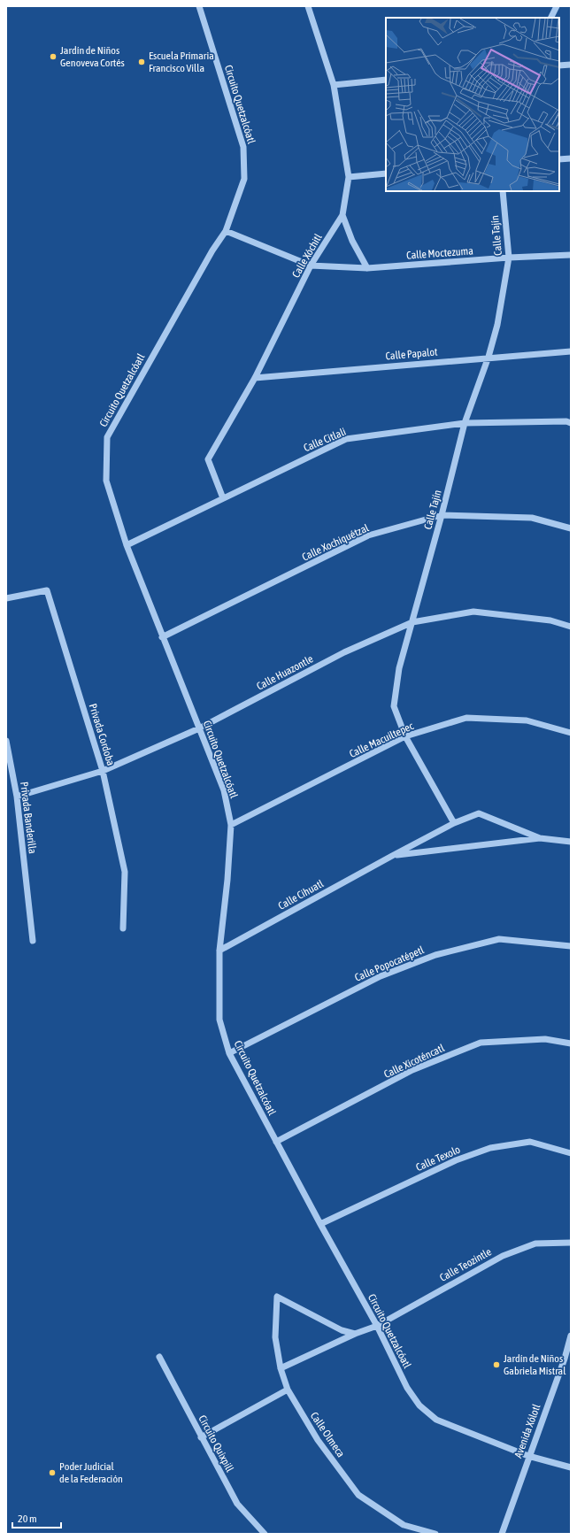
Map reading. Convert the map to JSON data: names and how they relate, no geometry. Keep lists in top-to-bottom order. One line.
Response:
{"streets":{"street":["Circuito Quetzalcóatl","Calle Tajín","Calle Moctezuma","Calle Xóchitl","Calle Papalot","Calle Citlali","Calle Xochiquétzal","Calle Huazontle","Privada Cordoba","Calle Macuiltepec","Privada Banderilla","Calle Cihuatl","Calle Popocatépetl","Calle Xicoténcatl","Calle Texolo","Calle Teozintle","Avenida Xólotl","Calle Olmeca","Circuito Quixpill"]},"crossings":[["Circuito Quetzalcóatl","Calle Moctezuma"],["Circuito Quetzalcóatl","Calle Citlali"],["Circuito Quetzalcóatl","Calle Xochiquétzal"],["Circuito Quetzalcóatl","Calle Huazontle"],["Circuito Quetzalcóatl","Calle Macuiltepec"],["Circuito Quetzalcóatl","Calle Cihuatl"],["Circuito Quetzalcóatl","Calle Popocatépetl"],["Circuito Quetzalcóatl","Calle Xicoténcatl"],["Circuito Quetzalcóatl","Calle Texolo"],["Circuito Quetzalcóatl","Calle Teozintle"],["Circuito Quetzalcóatl","Avenida Xólotl"],["Calle Tajín","Calle Moctezuma"],["Calle Tajín","Calle Papalot"],["Calle Tajín","Calle Citlali"],["Calle Tajín","Calle Xochiquétzal"],["Calle Tajín","Calle Huazontle"],["Calle Tajín","Calle Macuiltepec"],["Calle Tajín","Calle Cihuatl"],["Calle Moctezuma","Calle Xóchitl"],["Calle Xóchitl","Calle Papalot"],["Calle Xóchitl","Calle Citlali"],["Calle Huazontle","Privada Cordoba"],["Calle Huazontle","Privada Banderilla"],["Calle Teozintle","Calle Olmeca"]],"places":["Jardín de Niños Genoveva Cortés","Escuela Primaria Francisco Villa","Jardín de Niños Gabriela Mistral","Poder Judicial de la Federación"],"scale_bar":"20 m"}
